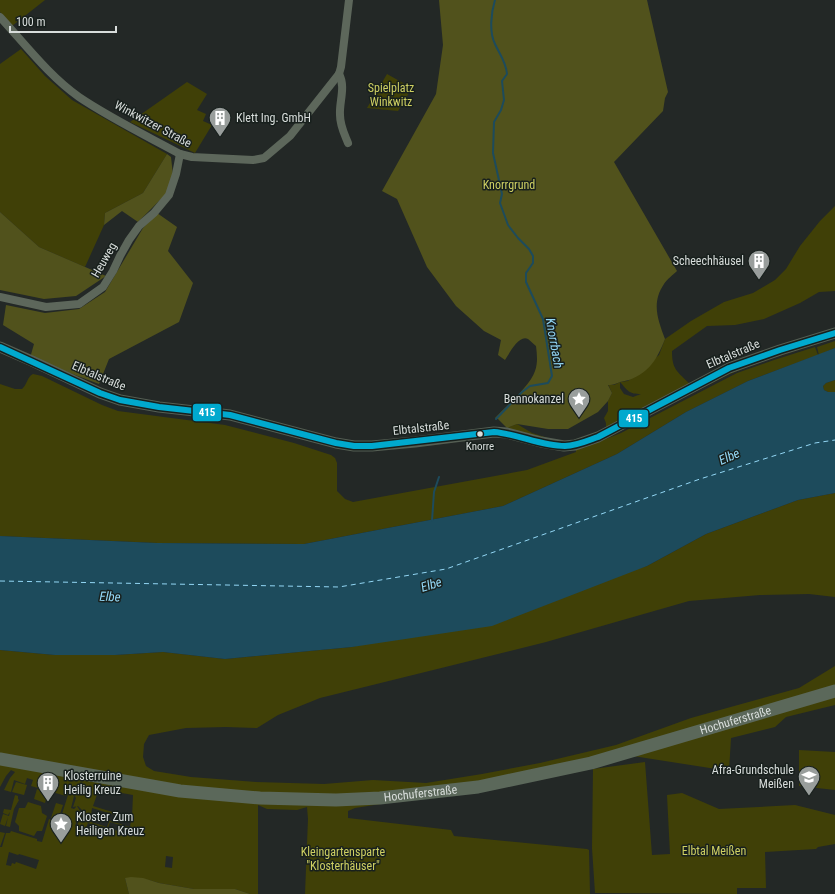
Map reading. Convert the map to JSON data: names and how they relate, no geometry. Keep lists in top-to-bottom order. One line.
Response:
{"streets":{"main road":["Hochuferstraße"],"street":["Winkwitzer Straße","Heuweg","Elbtalstraße"]},"crossings":[["Winkwitzer Straße","Heuweg"]],"water":["Knorrbach","Elbe"],"parks":["Spielplatz Winkwitz","Knorrgrund","Elbtal Meißen","Kleingartensparte \"Klosterhäuser\""],"places":{"building":["Klett Ing. GmbH","Scheechhäusel","Klosterruine Heilig Kreuz"],"place":["Bennokanzel","Kloster Zum Heiligen Kreuz"],"other":["Knorre"],"school or university":["Afra-Grundschule Meißen"]},"lines":["transit line 415"],"scale_bar":"100 m"}
